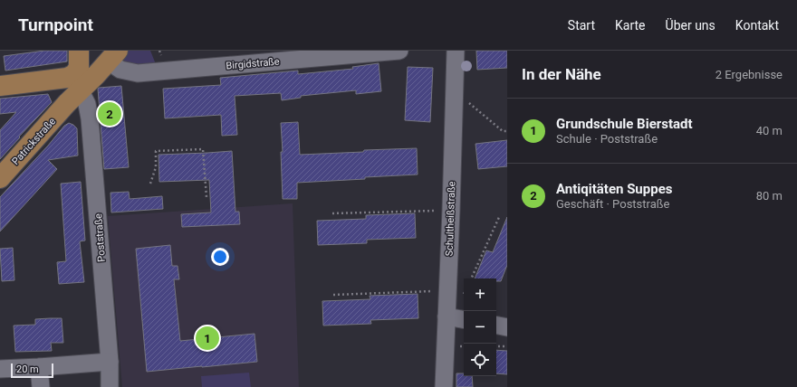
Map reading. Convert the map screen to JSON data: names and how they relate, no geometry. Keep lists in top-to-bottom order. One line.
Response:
{"streets":{"main road":["Patrickstraße"],"street":["Birgidstraße","Schultheißstraße","Poststraße"]},"crossings":[["Birgidstraße","Patrickstraße"],["Patrickstraße","Poststraße"]],"scale_bar":"20 m","page":{"header":"Turnpoint","nav":["Start","Karte","Über uns","Kontakt"],"heading":["In der Nähe","2 Ergebnisse"],"list":[{"mark":"1","name":"Grundschule Bierstadt","note":"Schule · Poststraße","value":"40 m"},{"mark":"2","name":"Antiqitäten Suppes","note":"Geschäft · Poststraße","value":"80 m"}],"pins":["2","1"],"map_buttons":["+","−"],"scale":"20 m"}}
